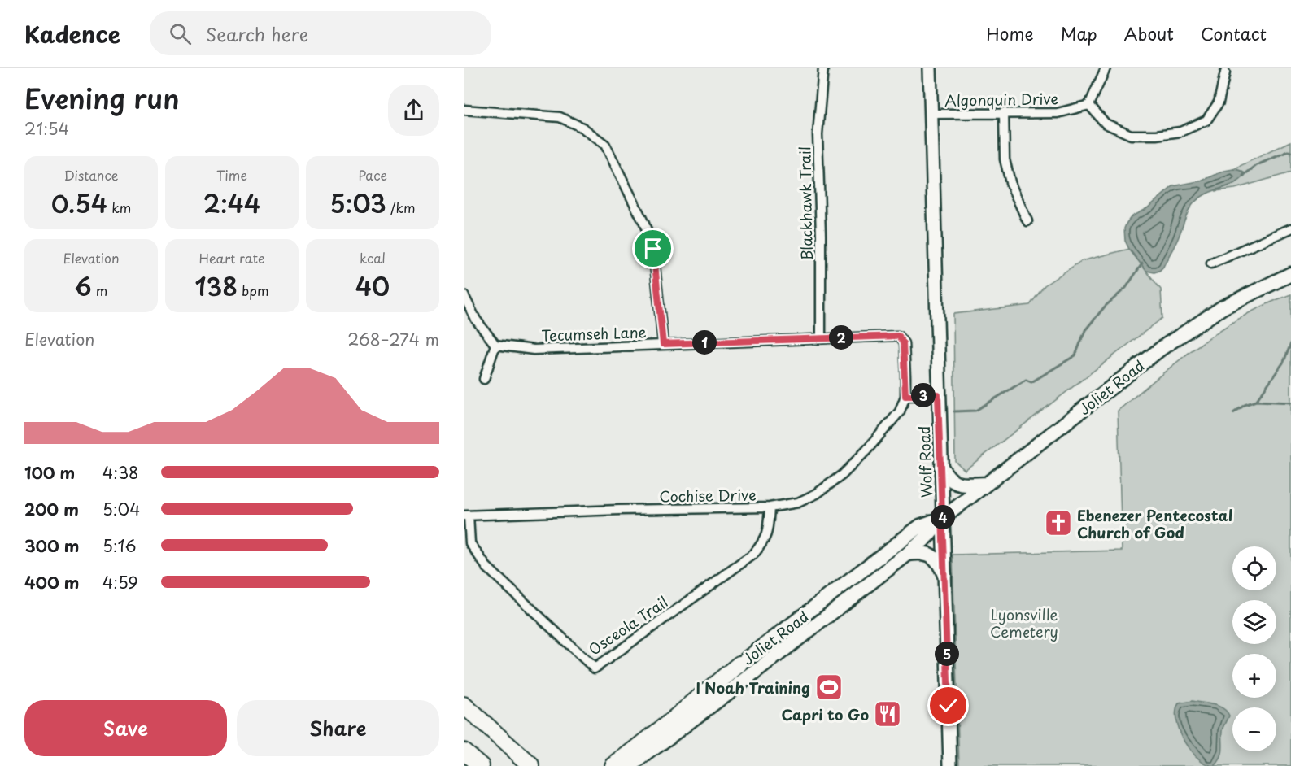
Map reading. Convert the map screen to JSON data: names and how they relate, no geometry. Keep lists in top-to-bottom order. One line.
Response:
{"streets":{"highway":["Joliet Road"],"street":["Algonquin Drive","Blackhawk Trail","Tecumseh Lane","Wolf Road","Cochise Drive","Osceola Trail"]},"crossings":[["Algonquin Drive","Wolf Road"],["Blackhawk Trail","Tecumseh Lane"],["Tecumseh Lane","Cochise Drive"],["Joliet Road","Wolf Road"],["Cochise Drive","Osceola Trail"]],"parks":["Lyonsville Cemetery"],"places":{"church":["Ebenezer Pentecostal Church of God"],"sports":["I Noah Training"],"restaurant":["Capri to Go"]},"page":{"header":"Kadence","search":"Search here","nav":["Home","Map","About","Contact"],"heading":["Evening run","21:54"],"stats":[["Distance","0.54 km"],["Time","2:44"],["Pace","5:03 /km"],["Elevation","6 m"],["Heart rate","138 bpm"],["kcal","40"]],"chart":["Elevation","268–274 m"],"pins":["2","1","3","4","5"],"list":[{"name":"100 m","note":"4:38"},{"name":"200 m","note":"5:04"},{"name":"300 m","note":"5:16"},{"name":"400 m","note":"4:59"}],"map_buttons":["+","−"],"buttons":["Save","Share"]}}
